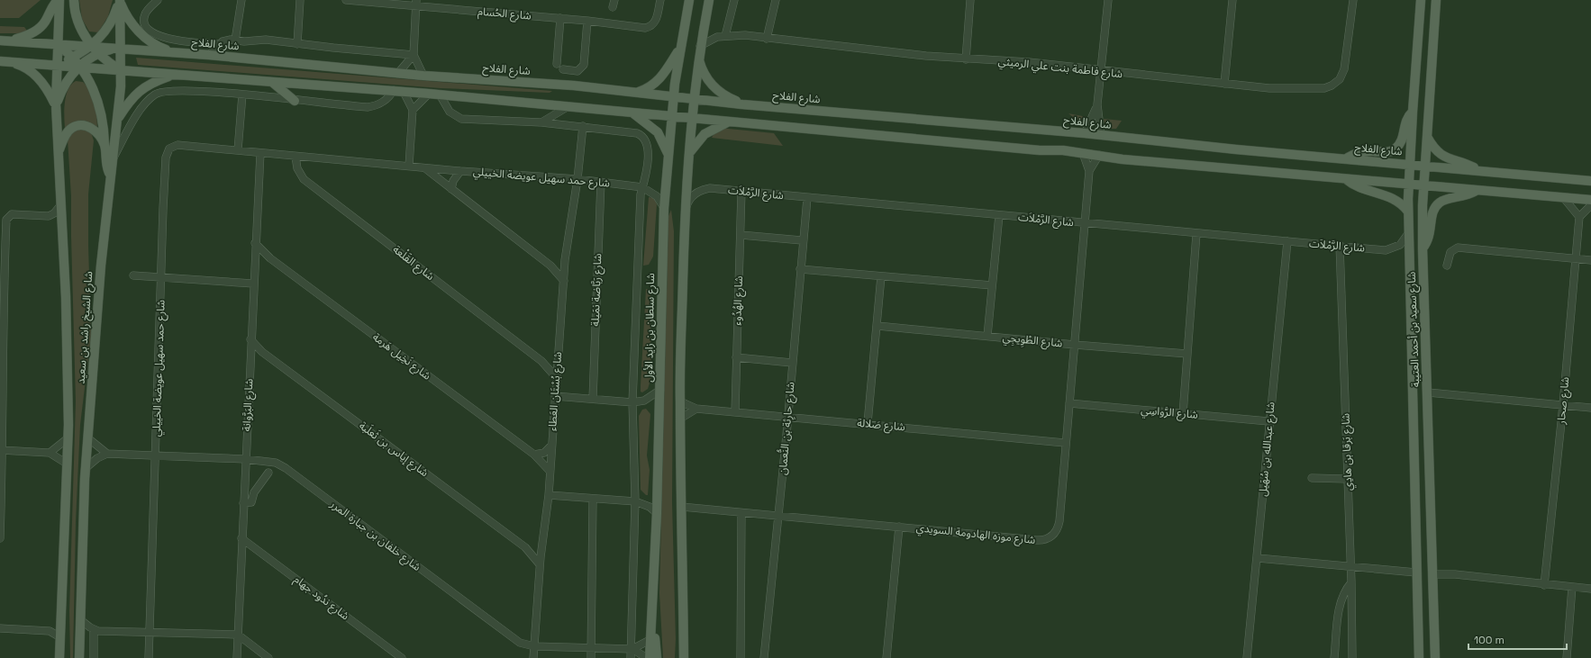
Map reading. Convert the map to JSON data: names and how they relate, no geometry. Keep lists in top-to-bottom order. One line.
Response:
{"streets":{"main road":["شارع الفلاح","شارع الشيخ راشد بن سعيد","شارع سلطان بن زايد الأول","شارع سعيد بن أحمد العتيبة"],"street":["شارع الحُسام","شارع فاطمة بنت علي الرميثي","شارع حمد سهيل عويضة الخييلي","شارع الرَّمْلاَت","شارع القَلْعة","شارع رَبَّاضة نمَيلة","شارع الهُدُوء","شارع الطْوِيجِي","شارع نَخِيل هَرمة","شارع بُسْتَان العَطاء","شارع صحار","شارع البَرَّوانة","شارع الرَّواسِي","شارع صَلالة","شارع حارِثة بن النُّعمان","شارع إياس بن ثَعلَبة","شارع عبدالله بن سُهَيل","شارع بَرقا بن هادِي","شارع موزه الهادومة السويدي","شارع خلفان بن جبارة المرر","شارع ندُود جهام"]},"crossings":[["شارع الفلاح","شارع الشيخ راشد بن سعيد"],["شارع الفلاح","شارع سلطان بن زايد الأول"],["شارع الفلاح","شارع سعيد بن أحمد العتيبة"],["شارع حمد سهيل عويضة الخييلي","شارع القَلْعة"],["شارع حمد سهيل عويضة الخييلي","شارع رَبَّاضة نمَيلة"],["شارع حمد سهيل عويضة الخييلي","شارع سلطان بن زايد الأول"],["شارع حمد سهيل عويضة الخييلي","شارع بُسْتَان العَطاء"],["شارع حمد سهيل عويضة الخييلي","شارع البَرَّوانة"],["شارع حمد سهيل عويضة الخييلي","شارع خلفان بن جبارة المرر"],["شارع الرَّمْلاَت","شارع الهُدُوء"],["شارع الرَّمْلاَت","شارع سعيد بن أحمد العتيبة"],["شارع الرَّمْلاَت","شارع حارِثة بن النُّعمان"],["شارع الرَّمْلاَت","شارع عبدالله بن سُهَيل"],["شارع الرَّمْلاَت","شارع بَرقا بن هادِي"],["شارع الرَّمْلاَت","شارع موزه الهادومة السويدي"],["شارع القَلْعة","شارع بُسْتَان العَطاء"],["شارع الهُدُوء","شارع صَلالة"],["شارع سلطان بن زايد الأول","شارع خلفان بن جبارة المرر"],["شارع الطْوِيجِي","شارع موزه الهادومة السويدي"],["شارع نَخِيل هَرمة","شارع بُسْتَان العَطاء"],["شارع نَخِيل هَرمة","شارع البَرَّوانة"],["شارع بُسْتَان العَطاء","شارع إياس بن ثَعلَبة"],["شارع بُسْتَان العَطاء","شارع خلفان بن جبارة المرر"],["شارع البَرَّوانة","شارع إياس بن ثَعلَبة"],["شارع البَرَّوانة","شارع خلفان بن جبارة المرر"],["شارع البَرَّوانة","شارع ندُود جهام"],["شارع الرَّواسِي","شارع عبدالله بن سُهَيل"],["شارع الرَّواسِي","شارع موزه الهادومة السويدي"],["شارع صَلالة","شارع حارِثة بن النُّعمان"],["شارع صَلالة","شارع موزه الهادومة السويدي"],["شارع حارِثة بن النُّعمان","شارع موزه الهادومة السويدي"]],"scale_bar":"100 m"}
